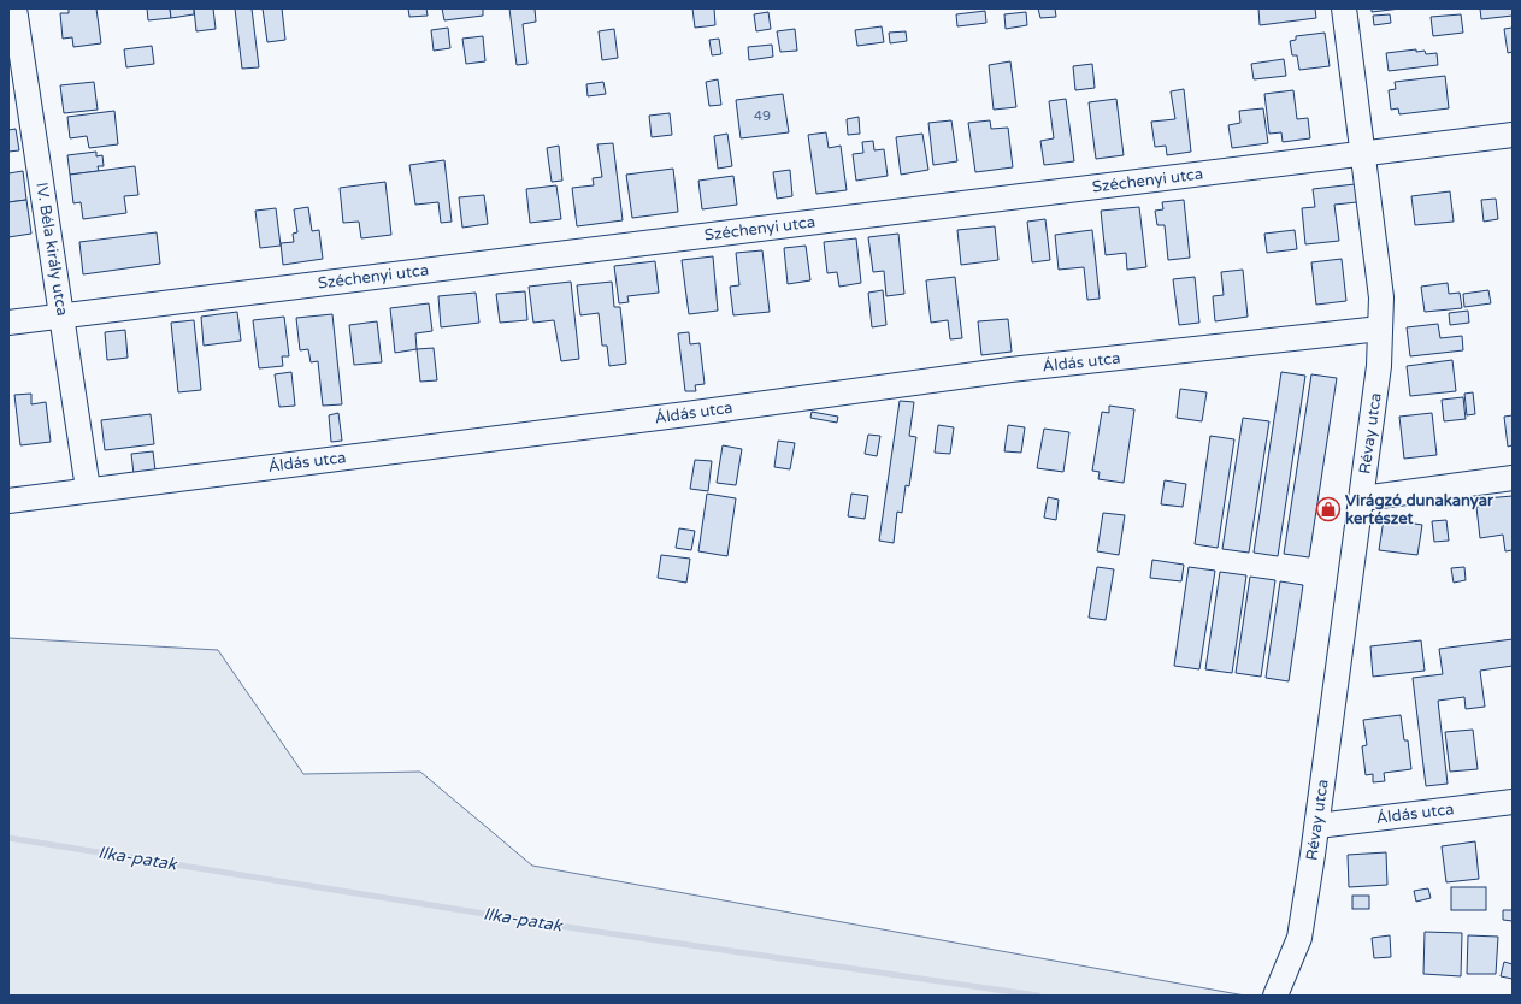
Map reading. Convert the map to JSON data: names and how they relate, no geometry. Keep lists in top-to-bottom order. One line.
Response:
{"streets":{"street":["Széchenyi utca","IV. Béla király utca","Áldás utca","Révay utca"]},"crossings":[["Széchenyi utca","IV. Béla király utca"],["Széchenyi utca","Révay utca"],["IV. Béla király utca","Áldás utca"],["Áldás utca","Révay utca"]],"water":["Ilka-patak"],"places":{"shop":["Virágzó dunakanyar kertészet"]},"house_numbers":["49"]}
